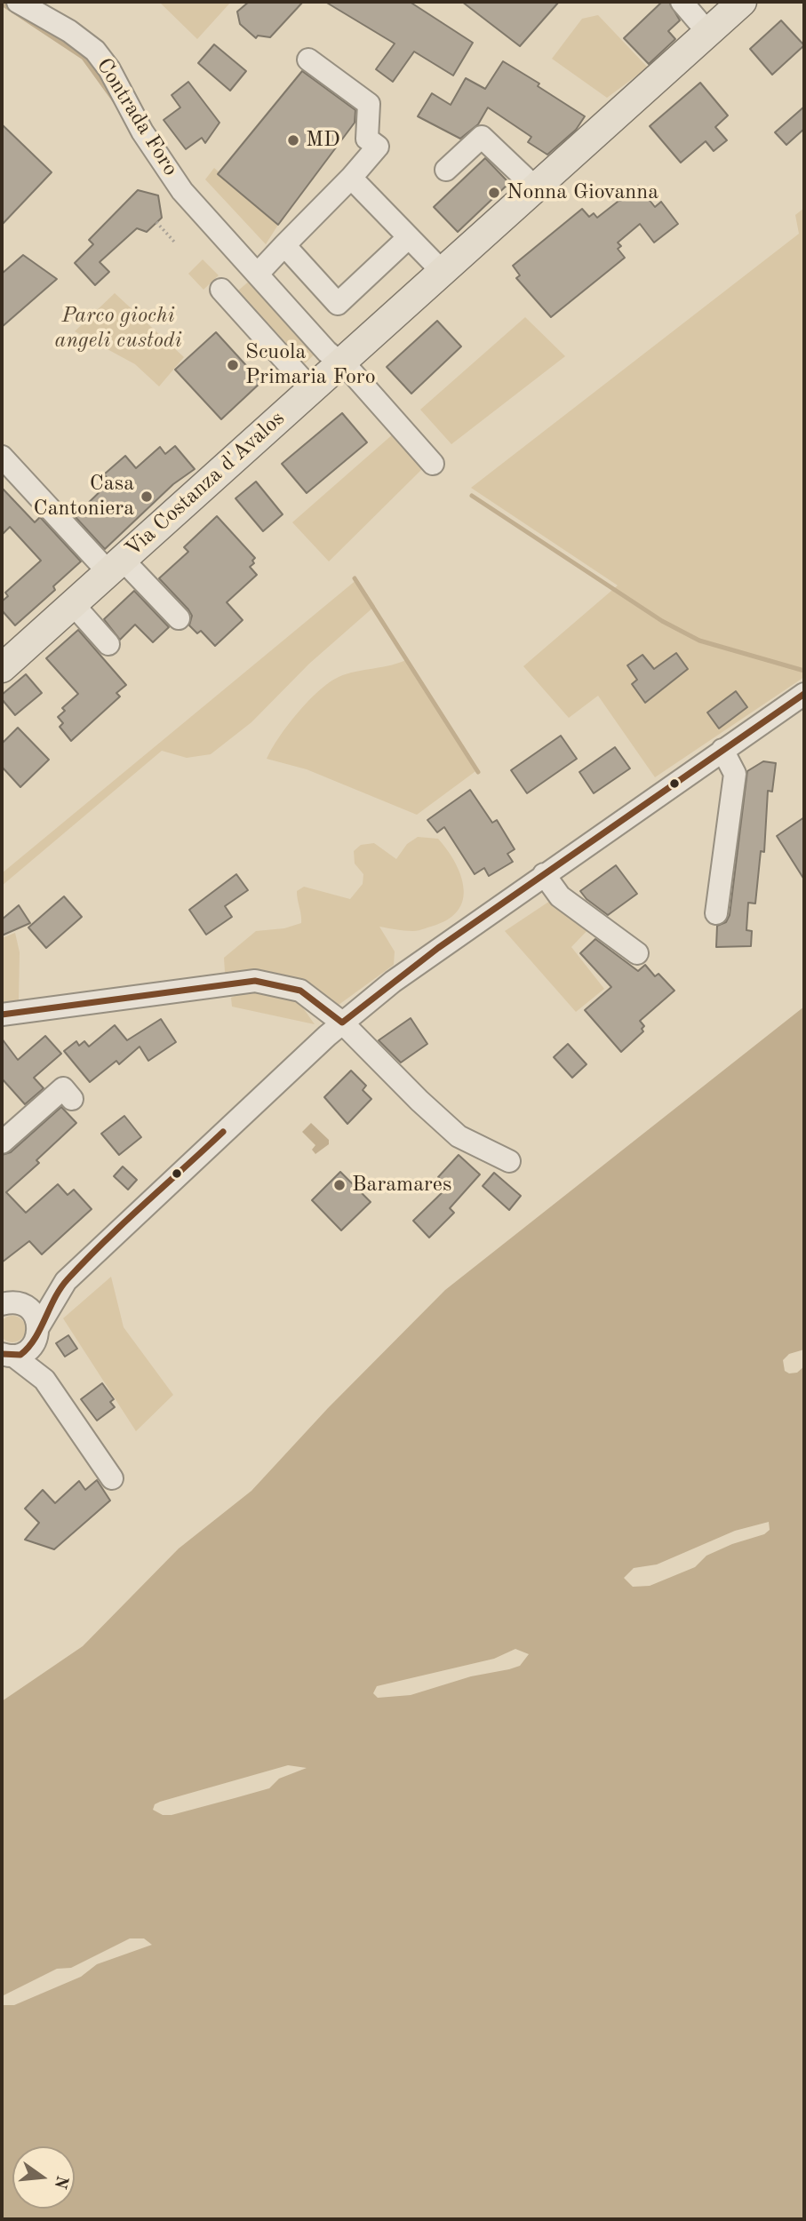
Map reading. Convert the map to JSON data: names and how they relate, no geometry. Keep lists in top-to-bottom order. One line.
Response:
{"streets":{"main road":["Via Costanza d'Avalos"],"street":["Contrada Foro"]},"crossings":[["Contrada Foro","Via Costanza d'Avalos"]],"parks":["Parco giochi angeli custodi"],"places":["MD","Nonna Giovanna","Scuola Primaria Foro","Casa Cantoniera","Baramares"],"north":"right"}
